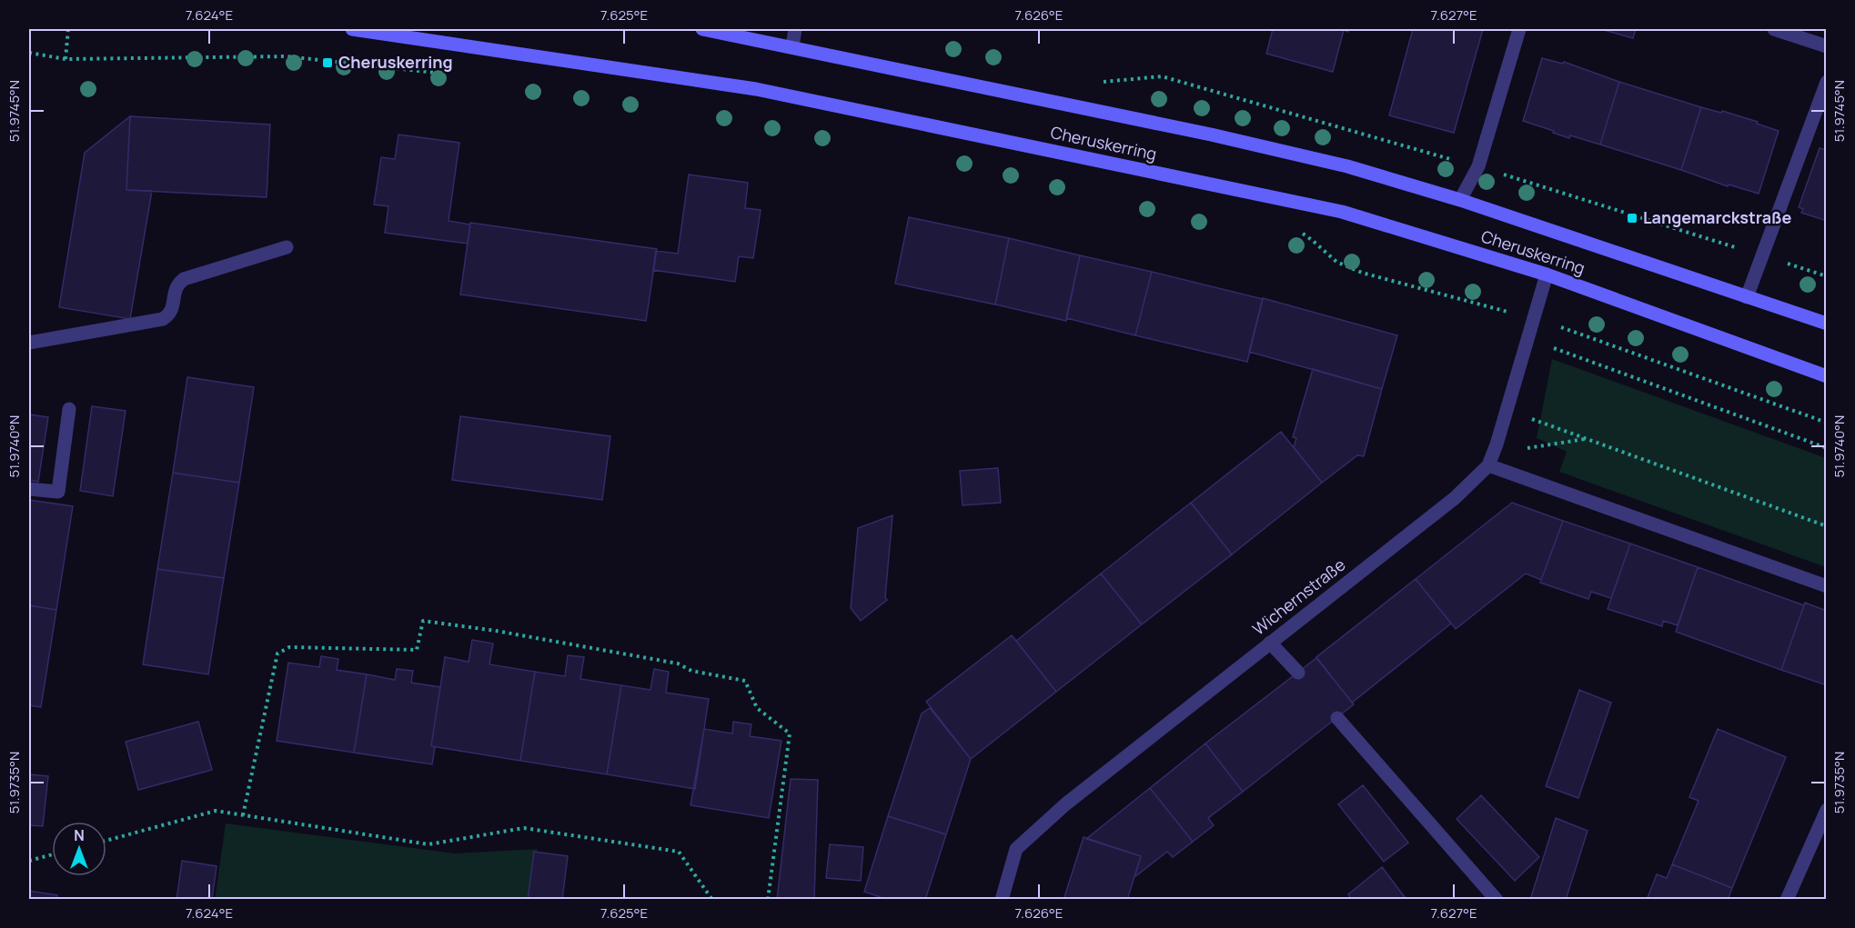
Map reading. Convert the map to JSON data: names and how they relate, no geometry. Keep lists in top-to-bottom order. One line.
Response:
{"streets":{"main road":["Cheruskerring"],"street":["Wichernstraße"]},"crossings":[["Cheruskerring","Wichernstraße"]],"places":{"transit":["Cheruskerring","Langemarckstraße"]},"north":"top","coordinates":["7.624°E","7.625°E","7.626°E","7.627°E","51.9745°N","51.9740°N","51.9735°N"]}
